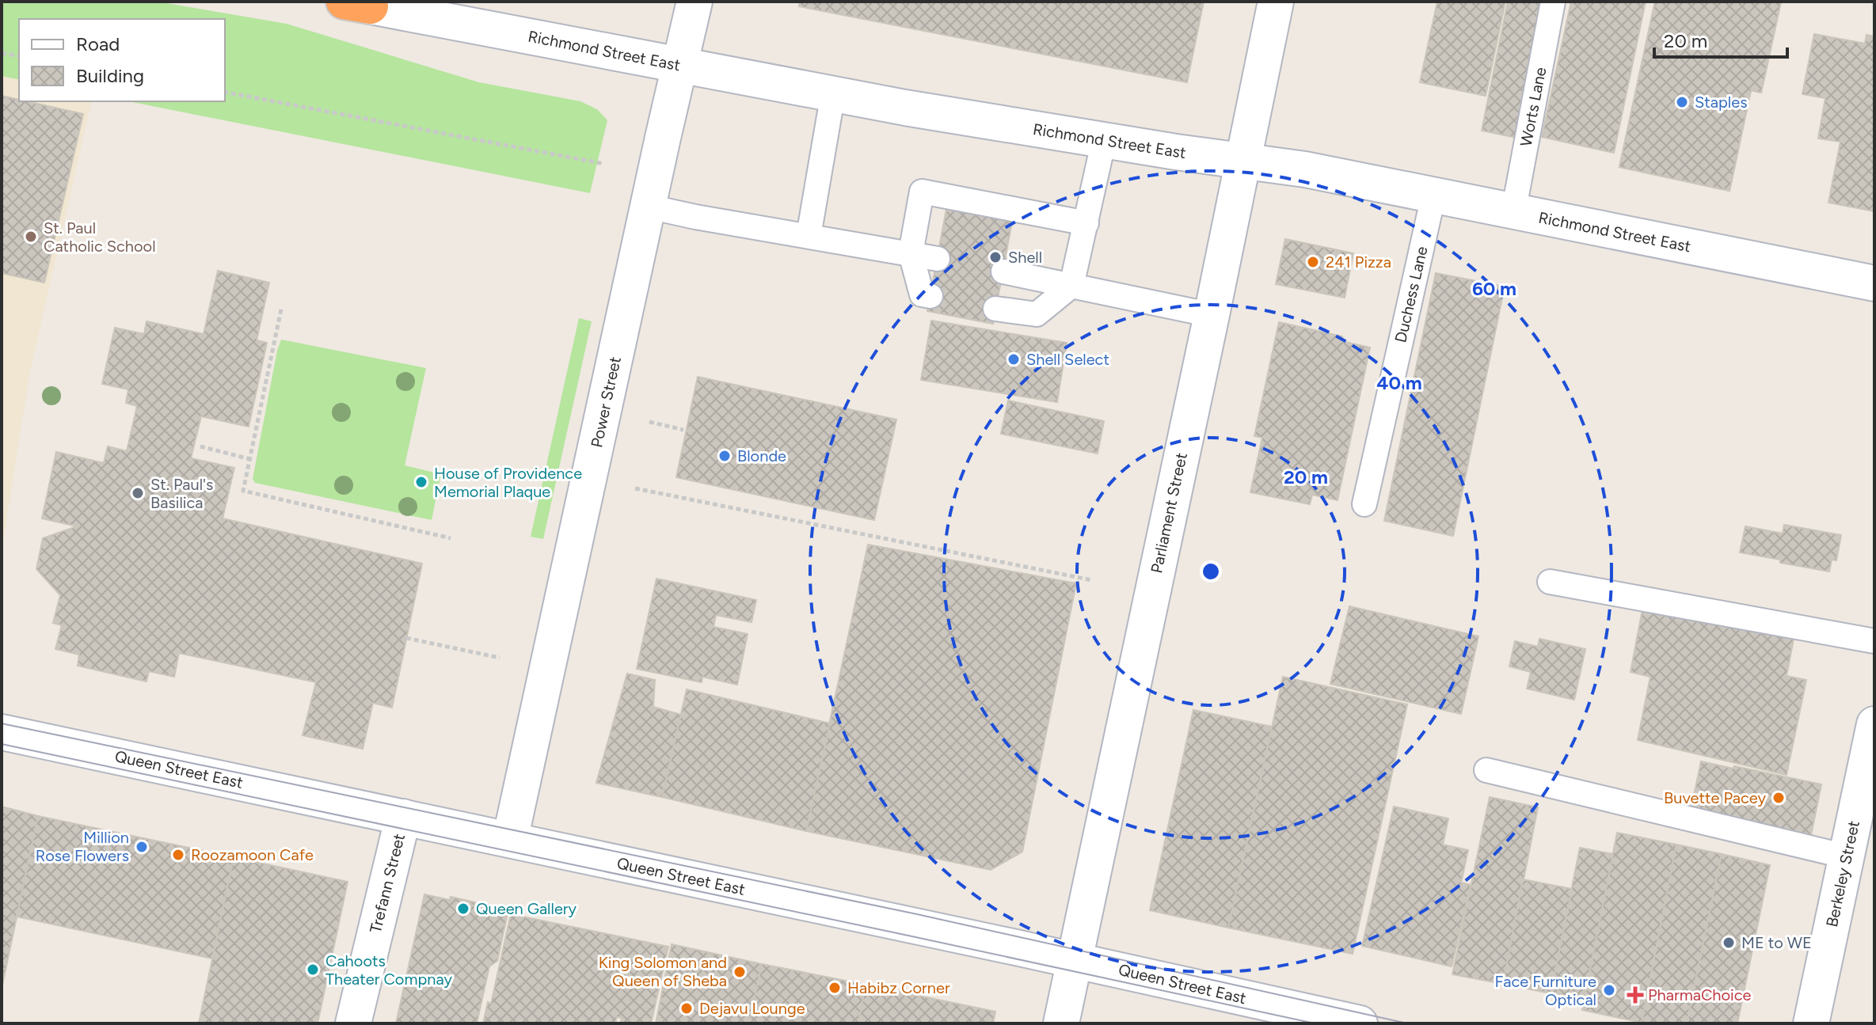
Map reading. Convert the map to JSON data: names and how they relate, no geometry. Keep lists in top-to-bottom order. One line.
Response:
{"streets":{"main road":["Richmond Street East","Power Street","Parliament Street","Queen Street East","Berkeley Street","Trefann Street"],"lane":["Worts Lane","Duchess Lane"]},"crossings":[["Richmond Street East","Worts Lane"],["Richmond Street East","Duchess Lane"],["Richmond Street East","Power Street"],["Richmond Street East","Parliament Street"],["Power Street","Queen Street East"],["Parliament Street","Queen Street East"],["Queen Street East","Trefann Street"]],"places":{"other":["Staples","St. Paul Catholic School","Shell","241 Pizza","Shell Select","Blonde","House of Providence Memorial Plaque","St. Paul's Basilica","Buvette Pacey","Million Rose Flowers","Roozamoon Cafe","Queen Gallery","ME to WE","Cahoots Theater Compnay","King Solomon and Queen of Sheba","Habibz Corner","Face Furniture Optical","Dejavu Lounge"],"health":["PharmaChoice"]},"legend":["Road","Building"],"scale_bar":"20 m","rings":["60 m","40 m","20 m"]}
